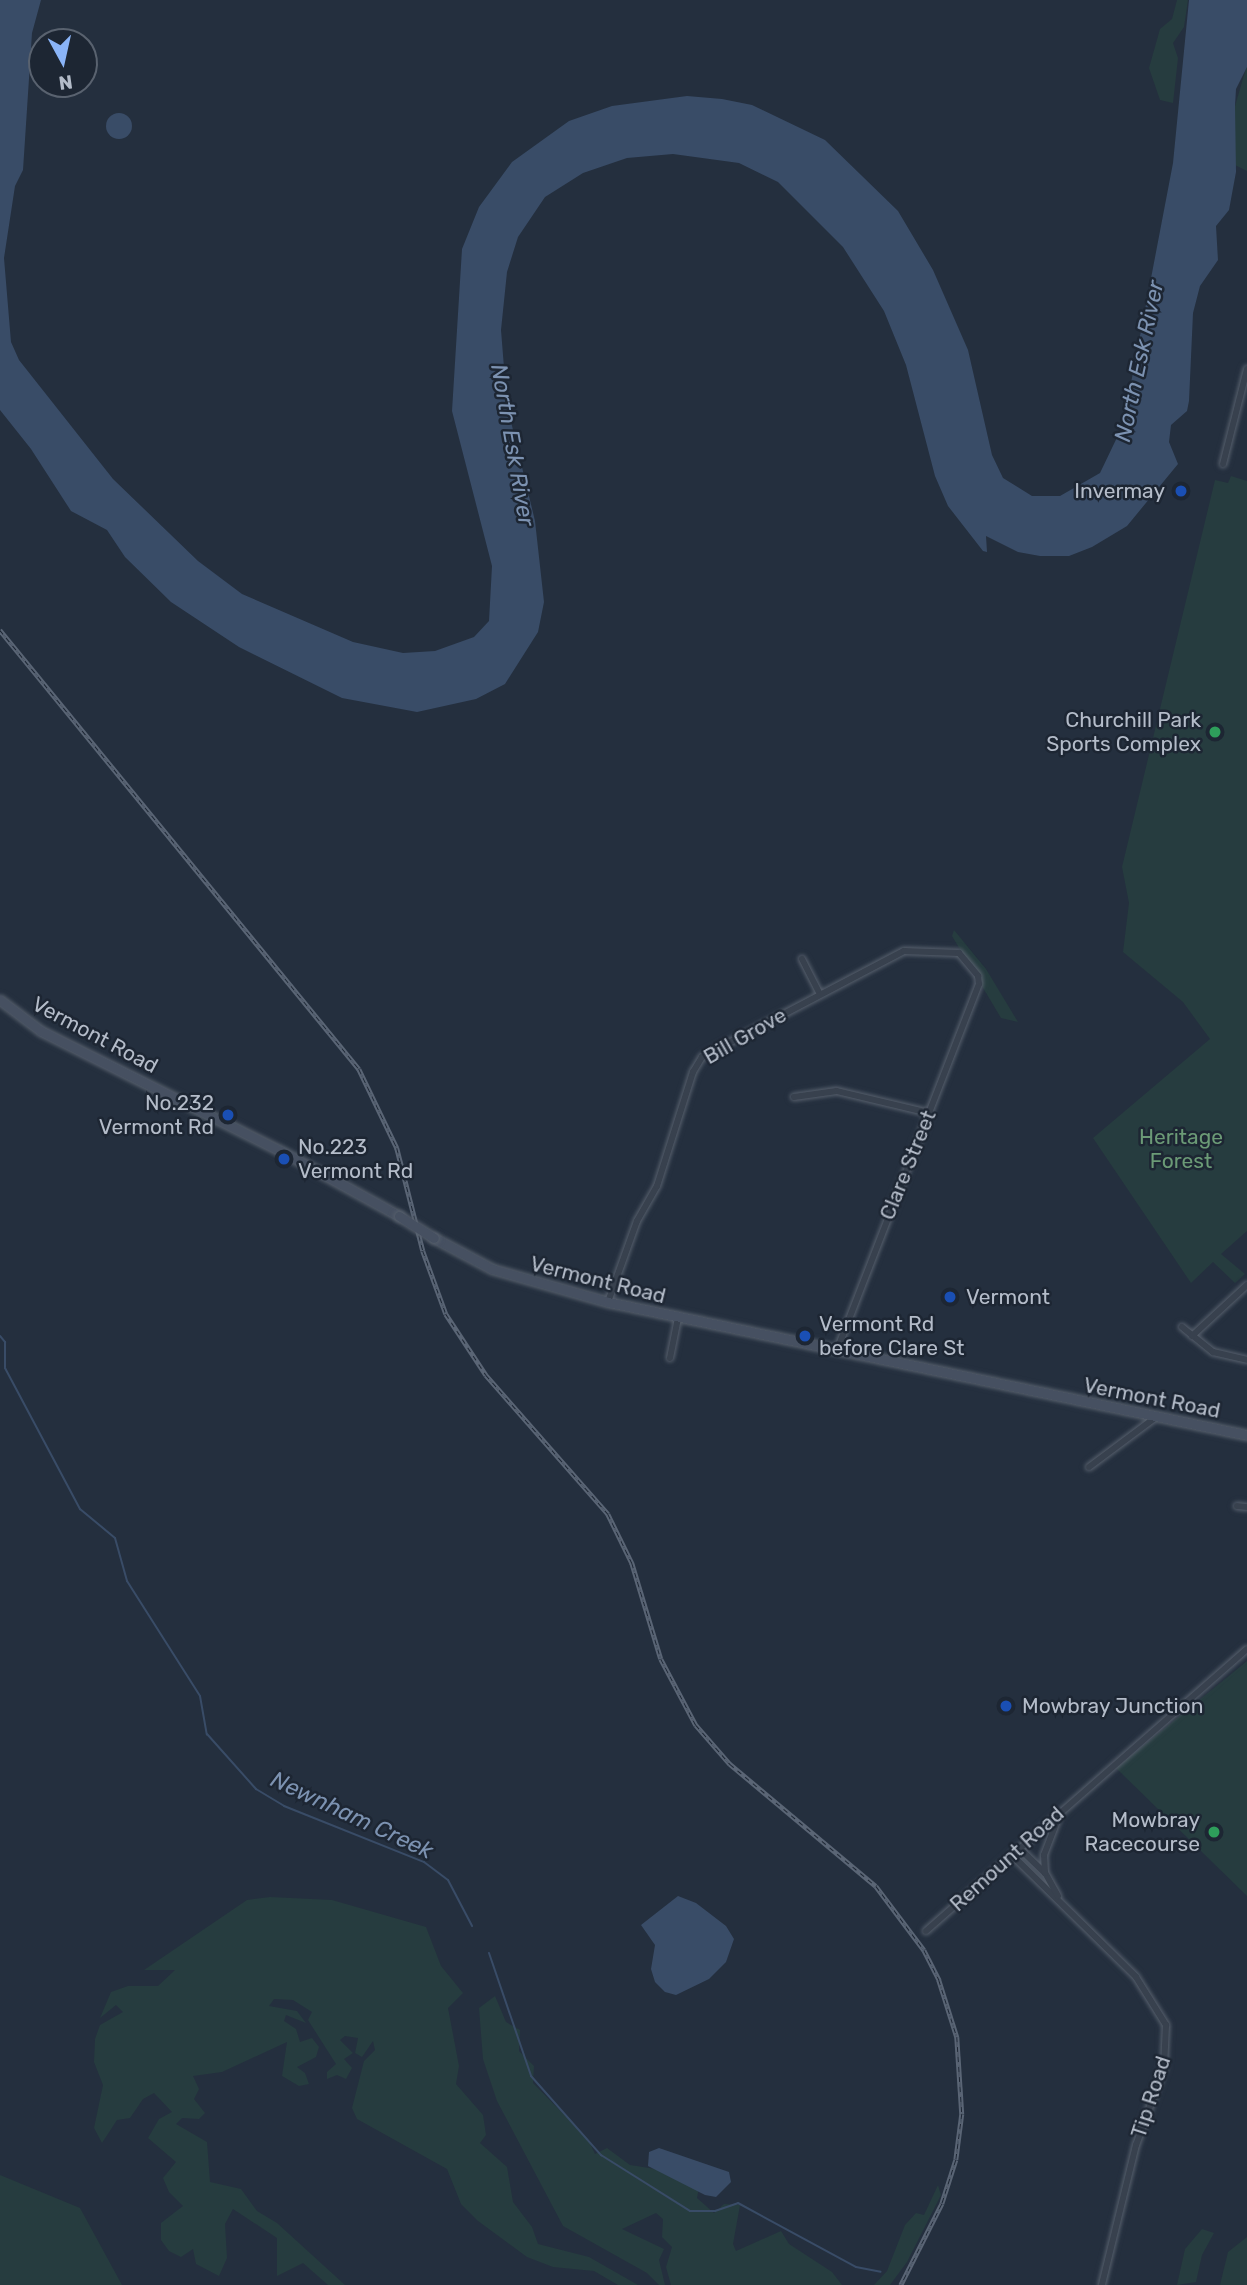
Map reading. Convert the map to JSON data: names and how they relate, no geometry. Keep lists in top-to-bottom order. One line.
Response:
{"streets":{"street":["Vermont Road","Bill Grove","Clare Street","Remount Road","Tip Road"]},"crossings":[["Vermont Road","Bill Grove"],["Vermont Road","Clare Street"],["Bill Grove","Clare Street"],["Remount Road","Tip Road"]],"water":["North Esk River","Newnham Creek"],"parks":["Heritage Forest"],"places":["Invermay","Churchill Park Sports Complex","No.232 Vermont Rd","No.223 Vermont Rd","Vermont","Vermont Rd before Clare St","Mowbray Junction","Mowbray Racecourse"],"north":"bottom"}
